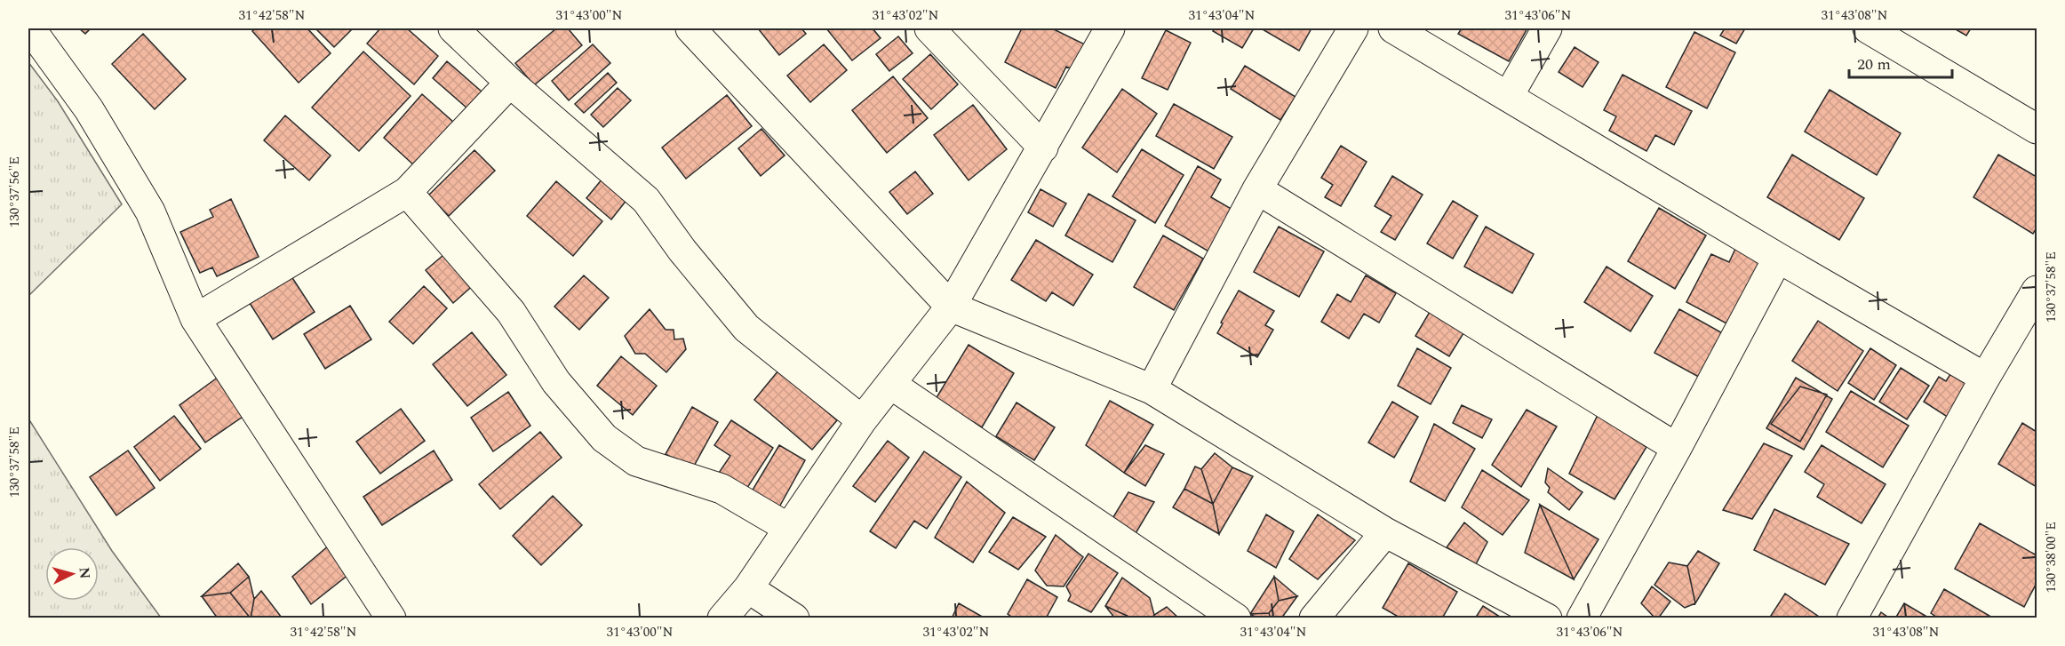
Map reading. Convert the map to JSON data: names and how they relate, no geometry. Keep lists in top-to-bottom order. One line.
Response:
{"scale_bar":"20 m","north":"right","coordinates":["31°42'58\"N","31°43'00\"N","31°43'02\"N","31°43'04\"N","31°43'06\"N","31°43'08\"N","130°37'56\"E","130°37'58\"E","130°38'00\"E"]}
